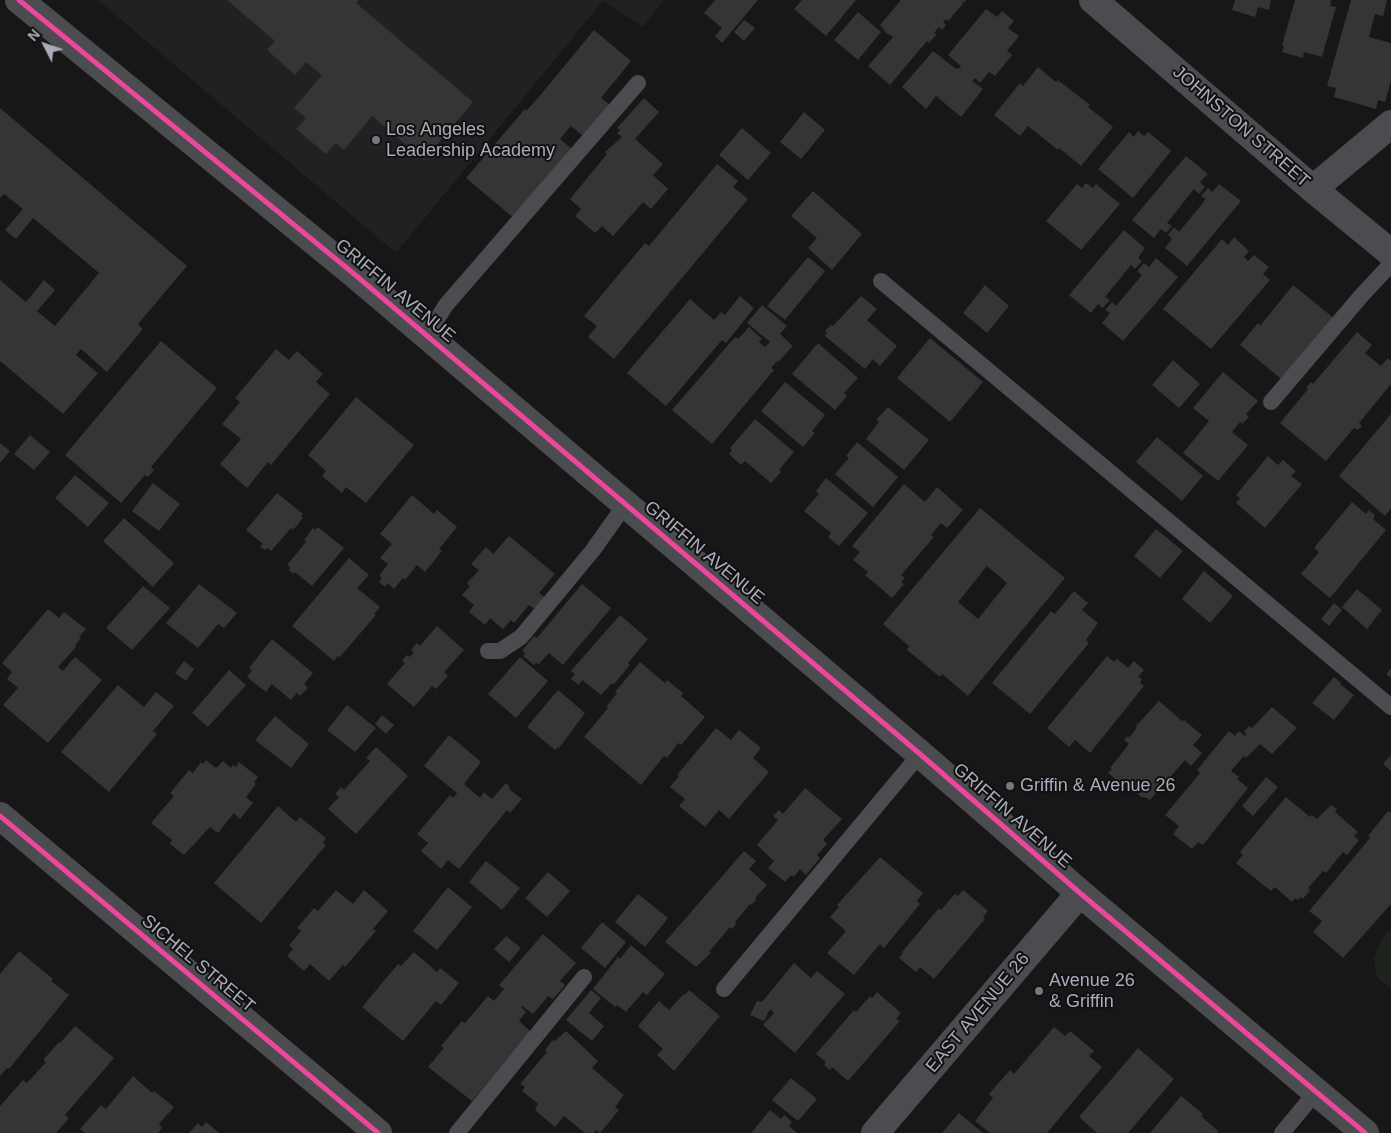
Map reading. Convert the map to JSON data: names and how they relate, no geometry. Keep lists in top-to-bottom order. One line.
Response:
{"streets":{"street":["JOHNSTON STREET","GRIFFIN AVENUE","SICHEL STREET","EAST AVENUE 26"]},"crossings":[["GRIFFIN AVENUE","EAST AVENUE 26"]],"places":["Los Angeles Leadership Academy","Griffin & Avenue 26","Avenue 26 & Griffin"],"north":"top left"}
